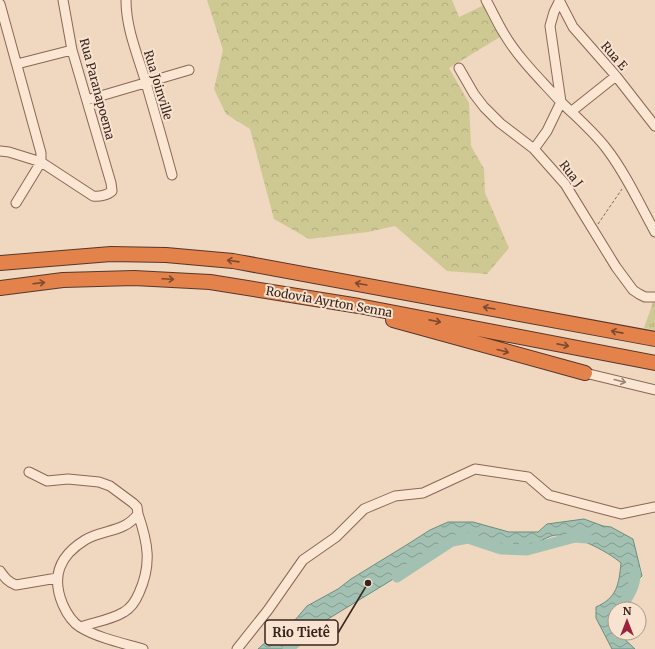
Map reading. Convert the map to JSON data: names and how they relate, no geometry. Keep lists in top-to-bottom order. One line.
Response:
{"streets":{"highway":["Rodovia Ayrton Senna"],"street":["Rua E","Rua Joinville","Rua Paranapoema","Rua J"]},"places":["Rio Tietê"],"north":"top"}
